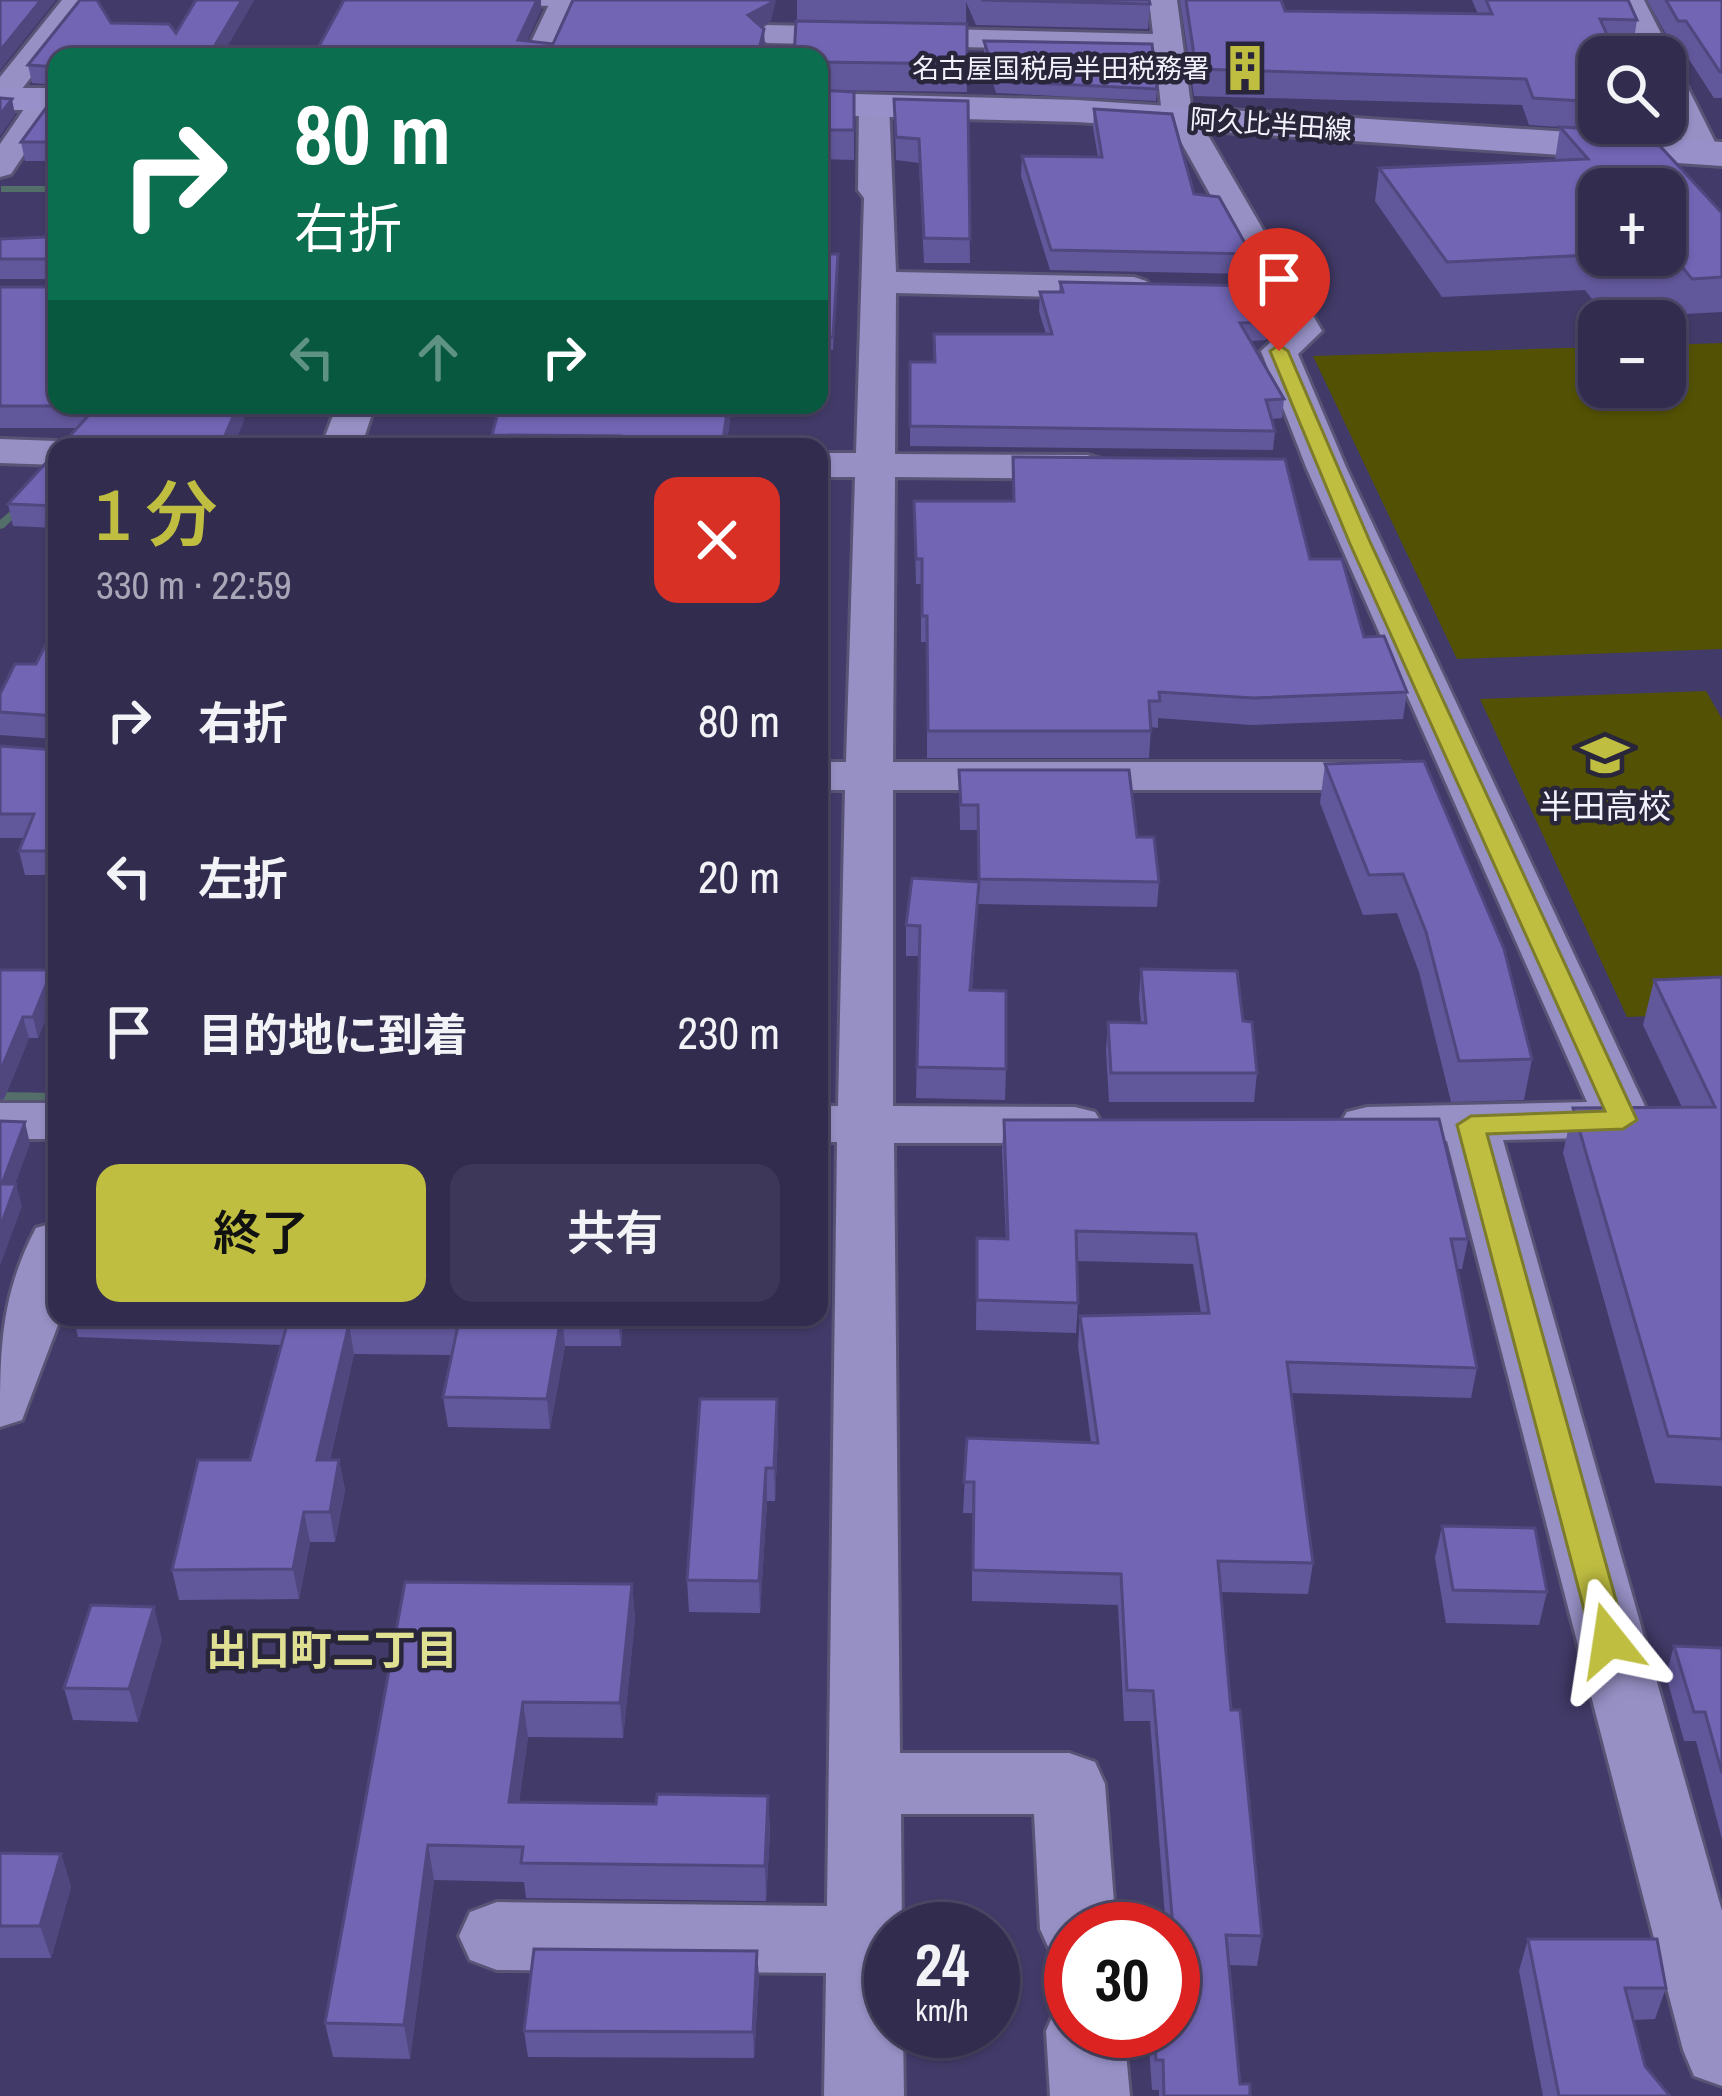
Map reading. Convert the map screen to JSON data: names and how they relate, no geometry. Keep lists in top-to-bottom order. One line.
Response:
{"streets":{"main road":["阿久比半田線"]},"districts":["出口町二丁目"],"places":{"building":["名古屋国税局半田税務署"],"school or university":["半田高校"]},"page":{"map_buttons":["+","−"],"turn":["80 m","右折"],"heading":["1 分","330 m · 22:59"],"list":[{"name":"右折","value":"80 m"},{"name":"左折","value":"20 m"},{"name":"目的地に到着","value":"230 m"}],"buttons":["終了","共有"],"speed":"24 km/h","limit":"30"}}
